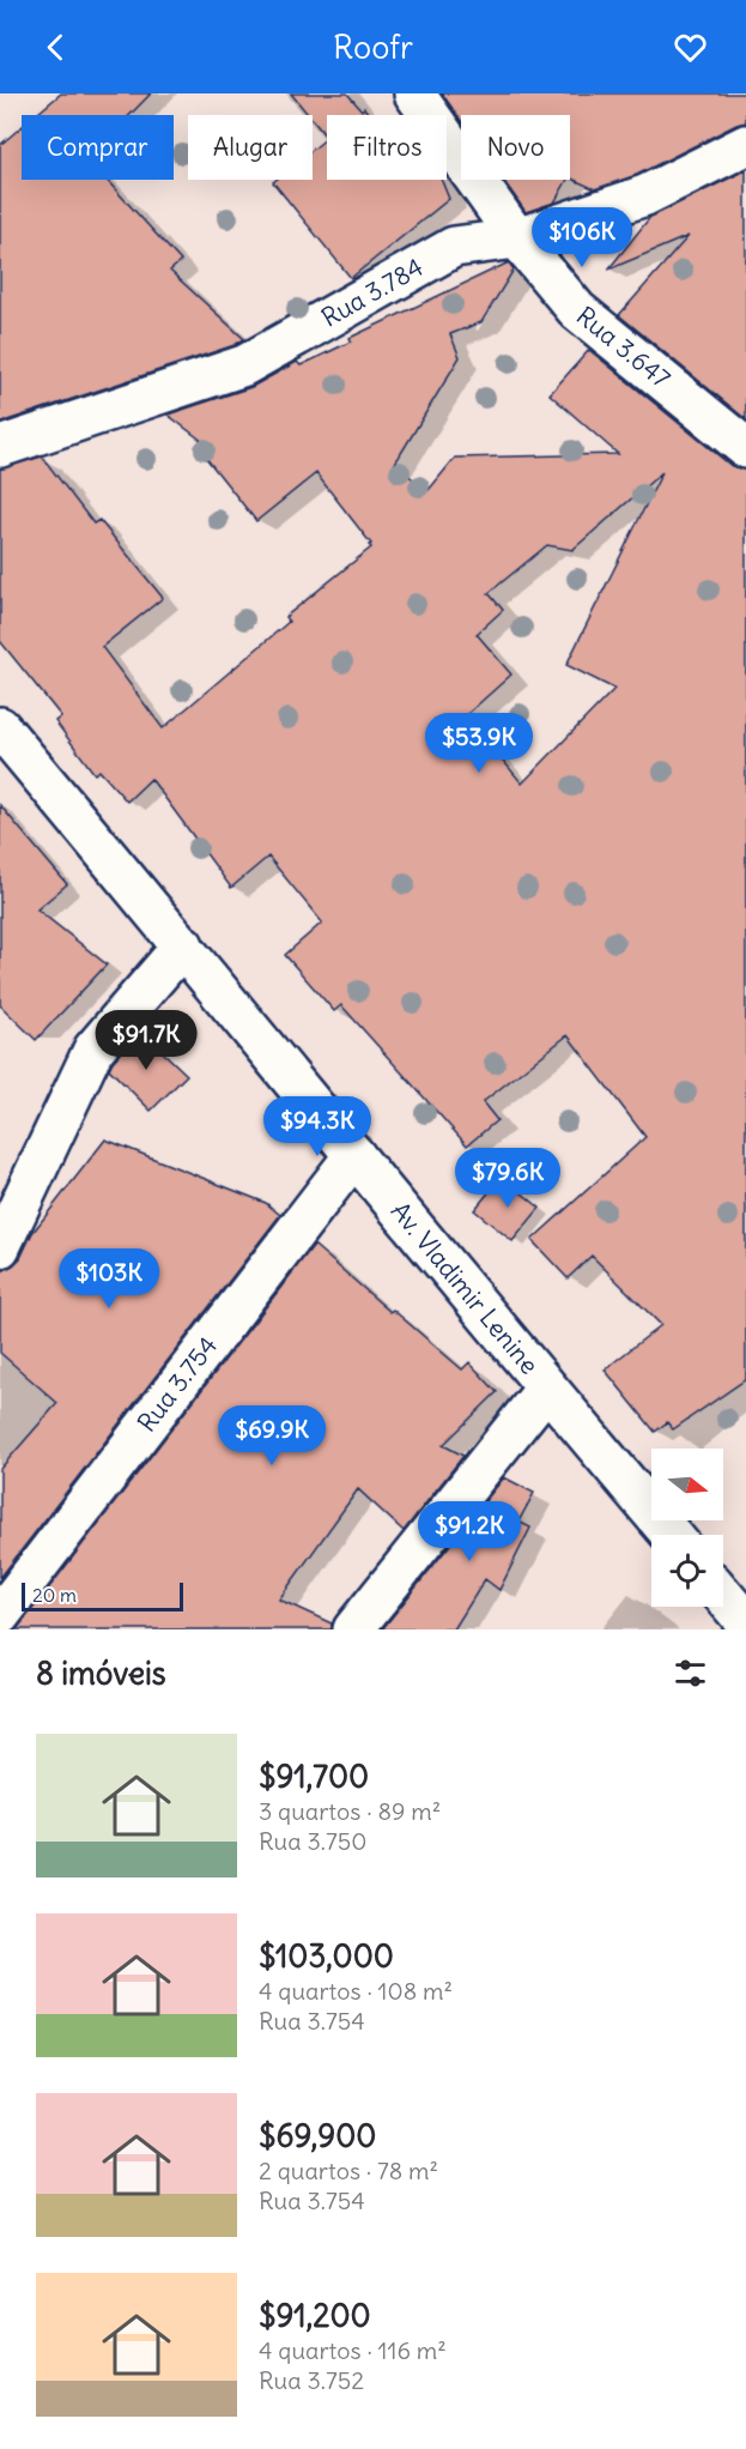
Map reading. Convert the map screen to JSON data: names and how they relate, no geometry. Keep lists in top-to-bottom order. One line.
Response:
{"streets":{"street":["Rua 3.784","Rua 3.647","Av. Vladimir Lenine","Rua 3.754"]},"crossings":[["Rua 3.784","Rua 3.647"],["Av. Vladimir Lenine","Rua 3.754"]],"scale_bar":"20 m","north":"right","page":{"header":"Roofr","chip":["Comprar","Alugar","Filtros","Novo"],"price":["$106K","$53.9K","$91.7K","$94.3K","$79.6K","$103K","$69.9K","$91.2K"],"scale":"20 m","heading":"8 imóveis","list":[{"name":"$91,700","note":"3 quartos · 89 m² · Rua 3.750"},{"name":"$103,000","note":"4 quartos · 108 m² · Rua 3.754"},{"name":"$69,900","note":"2 quartos · 78 m² · Rua 3.754"},{"name":"$91,200","note":"4 quartos · 116 m² · Rua 3.752"}]}}
